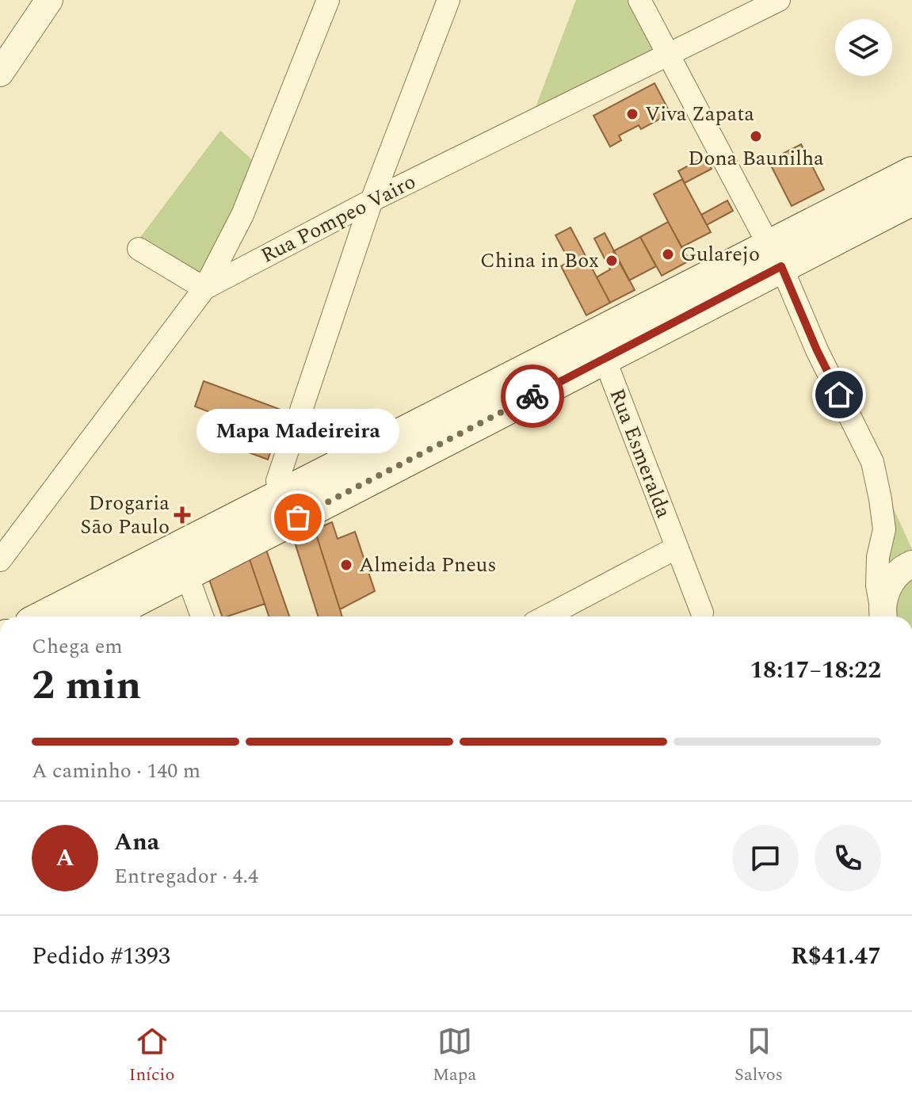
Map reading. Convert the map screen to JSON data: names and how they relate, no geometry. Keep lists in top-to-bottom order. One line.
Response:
{"streets":{"street":["Rua Pompeo Vairo","Rua Esmeralda"]},"places":{"other":["Viva Zapata","Dona Baunilha","Gularejo","China in Box","Mapa Madeireira","Almeida Pneus"],"health":["Drogaria São Paulo"]},"page":{"bubble":"Mapa Madeireira","heading":["2 min","Chega em","18:17–18:22"],"panel":["Ana","Entregador · 4.4","Pedido #1393","R$41.47"],"bar":"A caminho · 140 m","round":"A","tabs":["Início","Mapa","Salvos"]}}
